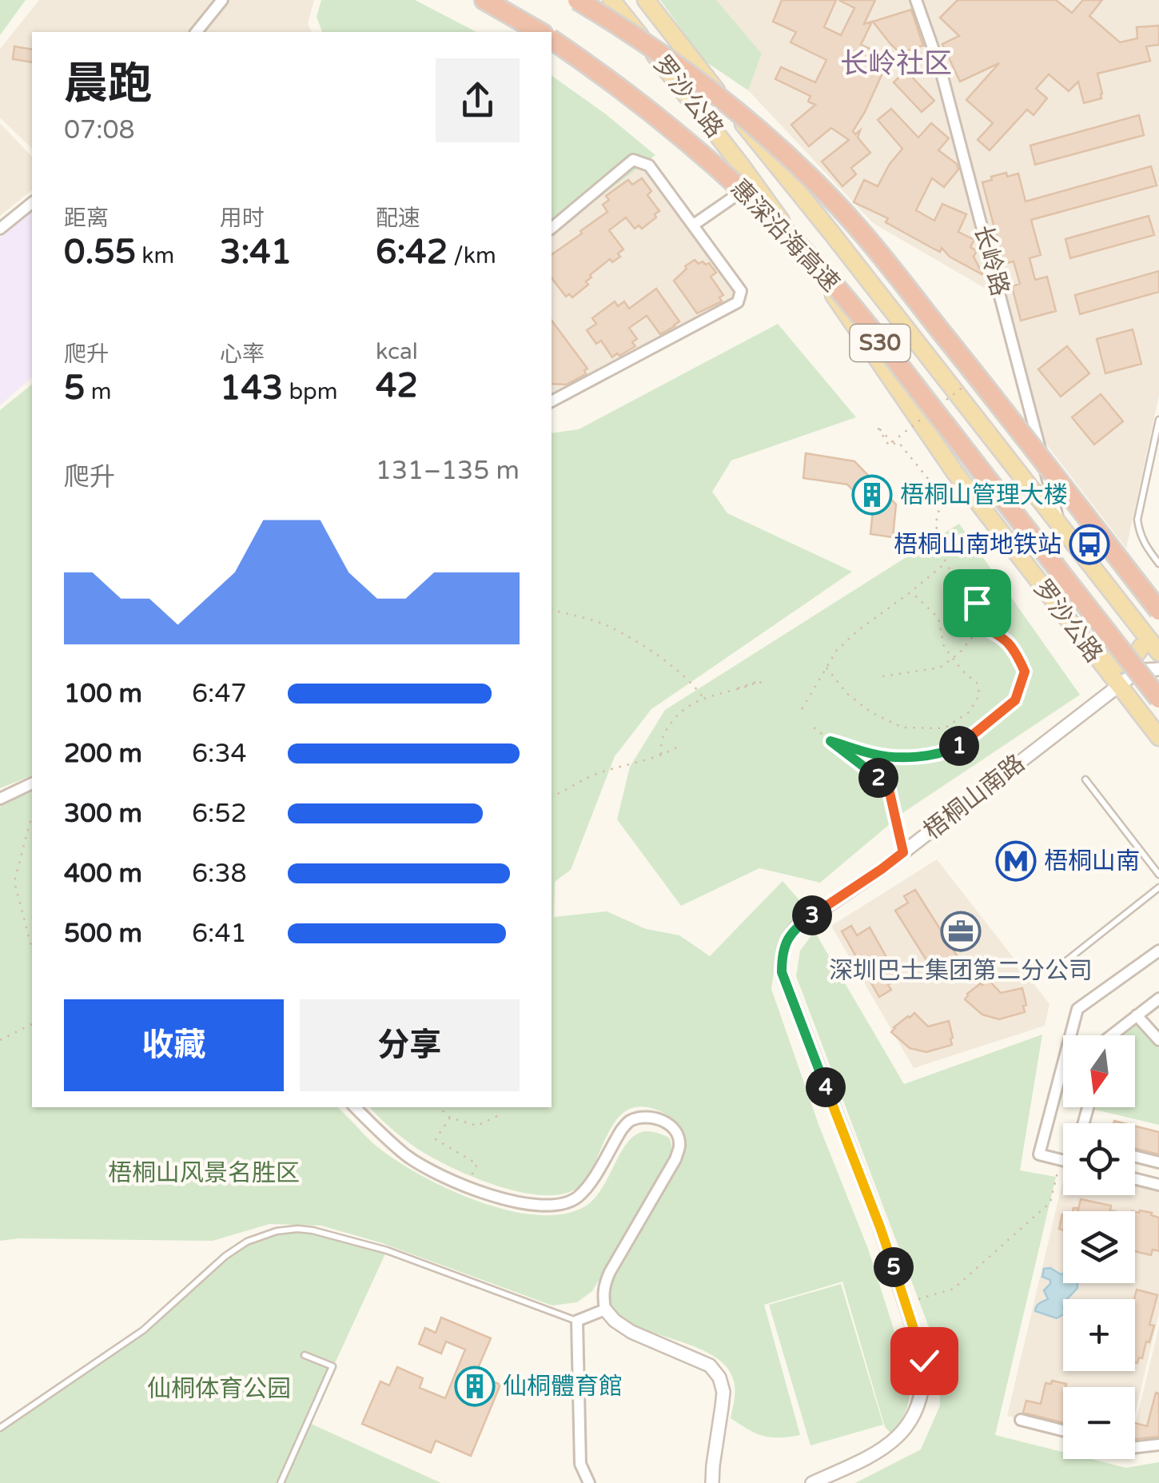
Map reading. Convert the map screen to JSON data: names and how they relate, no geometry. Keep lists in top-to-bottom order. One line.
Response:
{"streets":{"highway":["惠深沿海高速","S30"],"main road":["罗沙公路"],"street":["长岭路","梧桐山南路"]},"crossings":[["罗沙公路","长岭路"],["罗沙公路","梧桐山南路"]],"districts":["长岭社区"],"parks":["梧桐山风景名胜区","仙桐体育公园"],"places":{"building":["梧桐山管理大楼","仙桐體育館"],"bus stop":["梧桐山南地铁站"],"metro station":["梧桐山南"],"office":["深圳巴士集团第二分公司"]},"north":"bottom","page":{"heading":["晨跑","07:08"],"stats":[["距离","0.55 km"],["用时","3:41"],["配速","6:42 /km"],["爬升","5 m"],["心率","143 bpm"],["kcal","42"]],"chart":["爬升","131–135 m"],"list":[{"name":"100 m","note":"6:47"},{"name":"200 m","note":"6:34"},{"name":"300 m","note":"6:52"},{"name":"400 m","note":"6:38"},{"name":"500 m","note":"6:41"}],"pins":["1","2","3","4","5"],"buttons":["收藏","分享"],"map_buttons":["+","−"]}}
